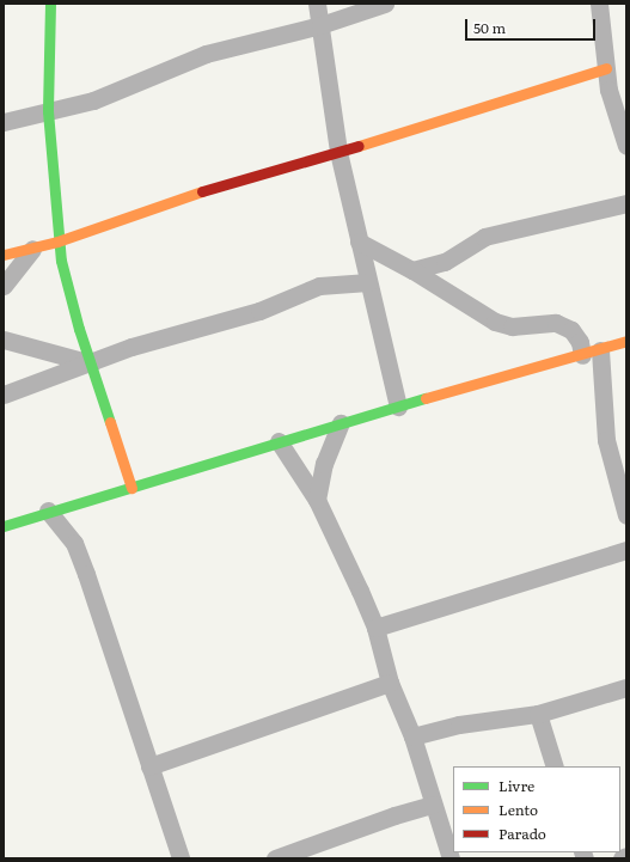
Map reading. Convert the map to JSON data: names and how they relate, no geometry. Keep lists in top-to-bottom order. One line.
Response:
{"legend":["Livre","Lento","Parado"],"scale_bar":"50 m"}
